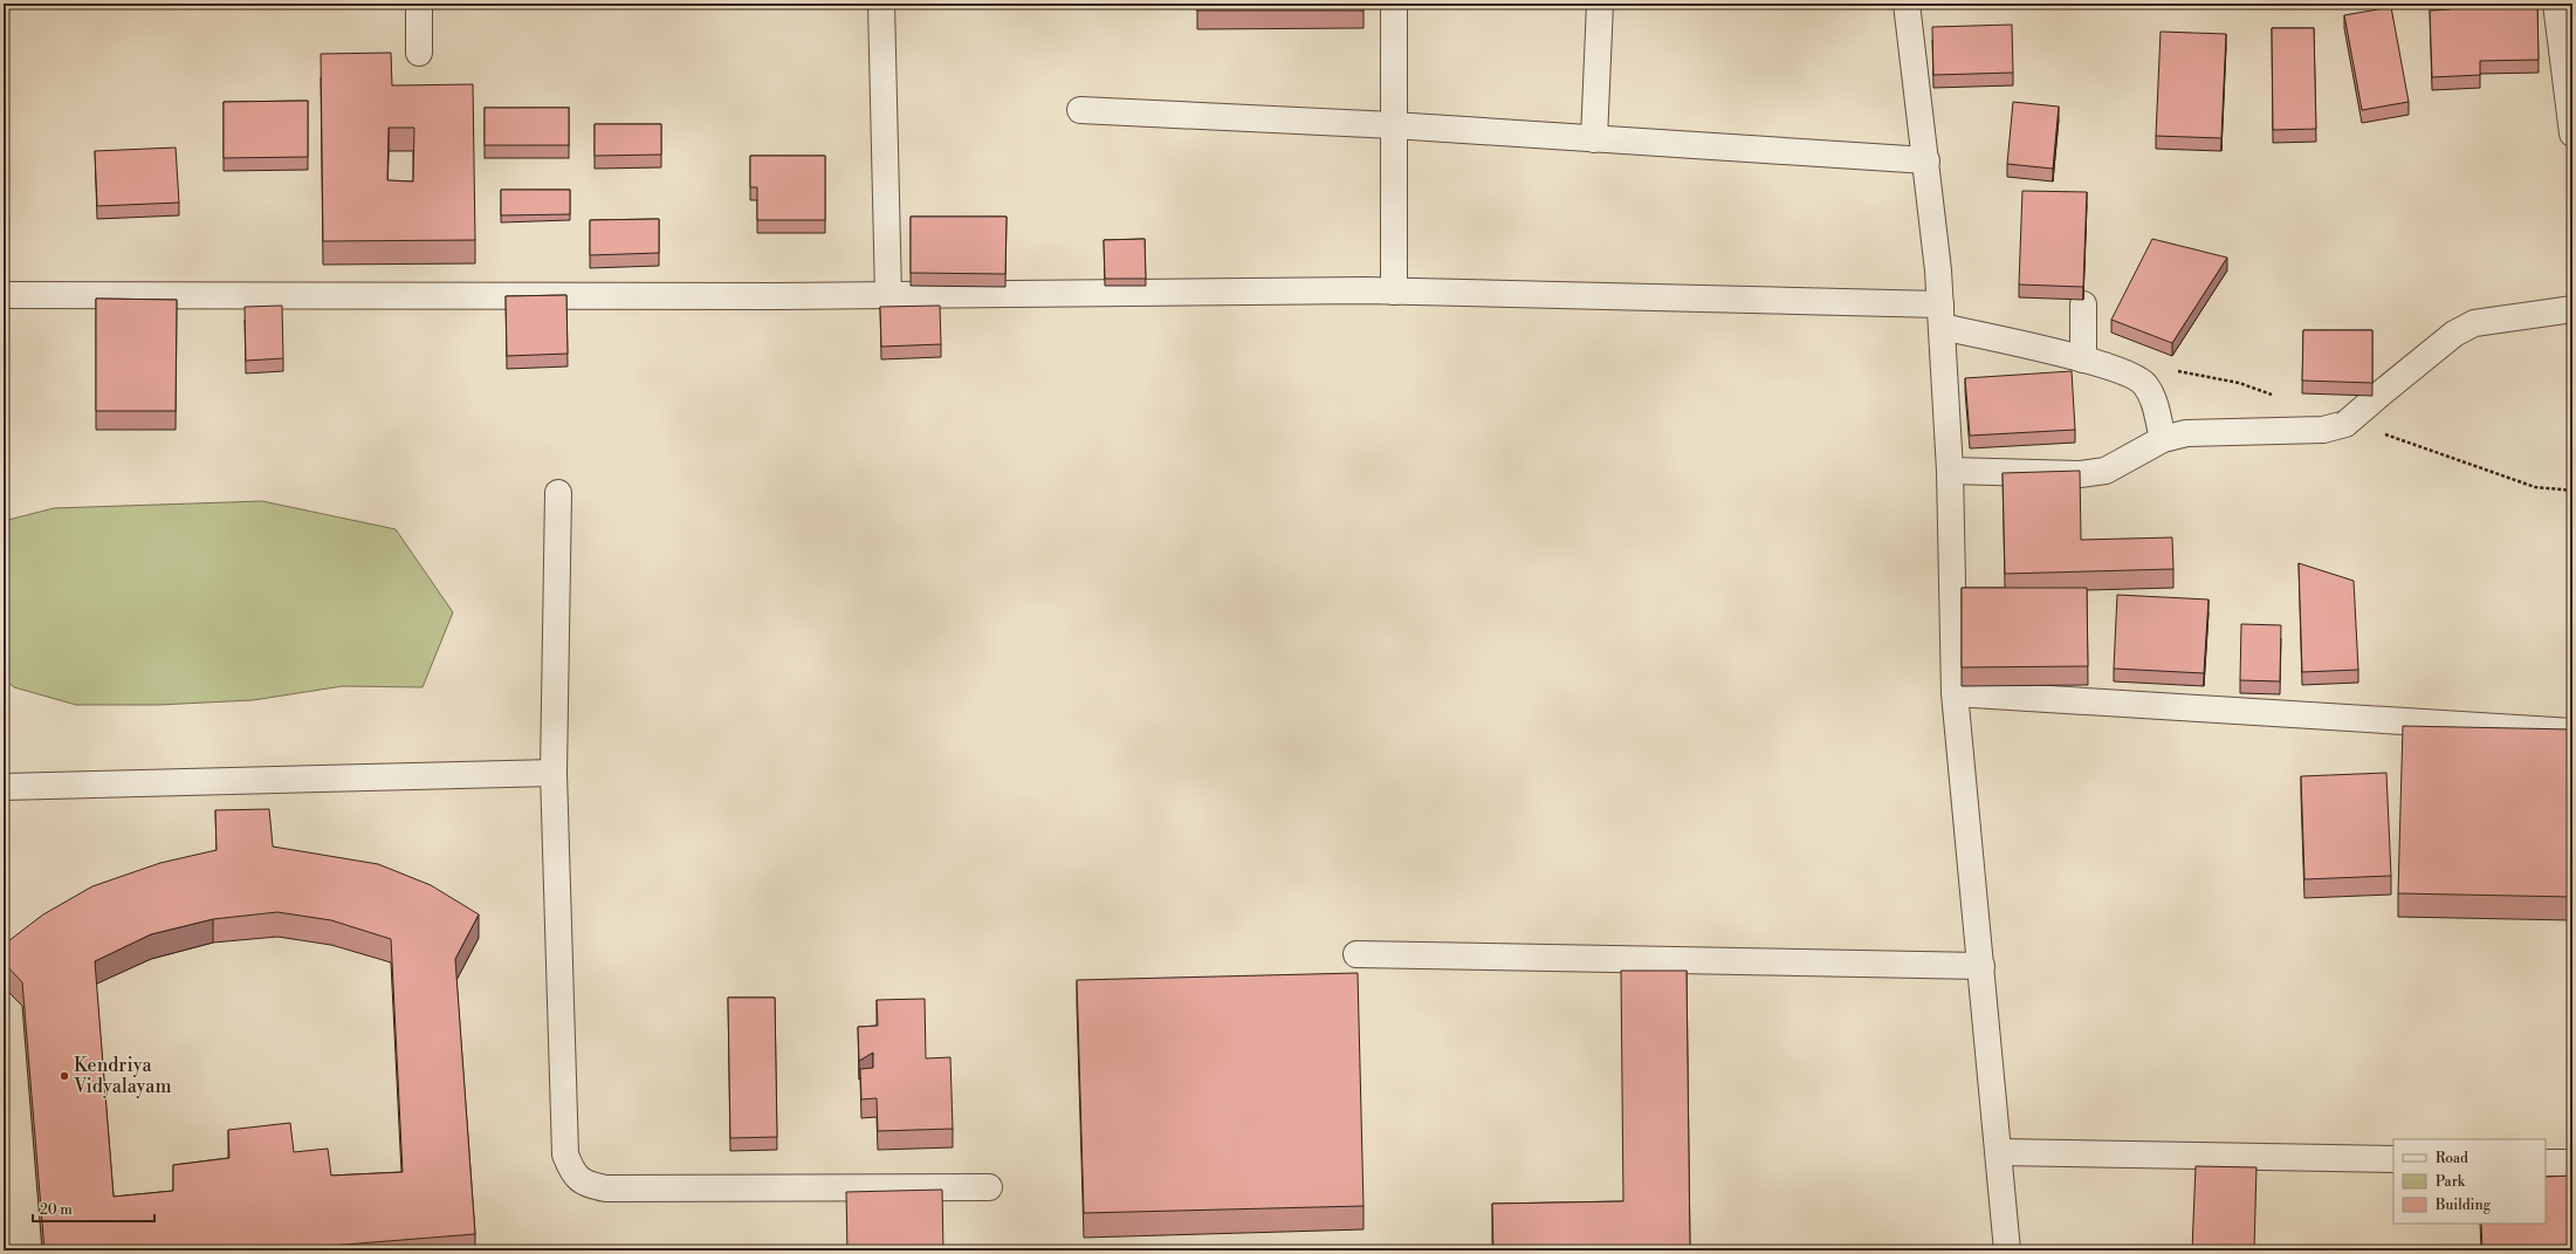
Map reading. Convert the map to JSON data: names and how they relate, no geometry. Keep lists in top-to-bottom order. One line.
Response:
{"places":["Kendriya Vidyalayam"],"legend":["Road","Park","Building"],"scale_bar":"20 m"}
